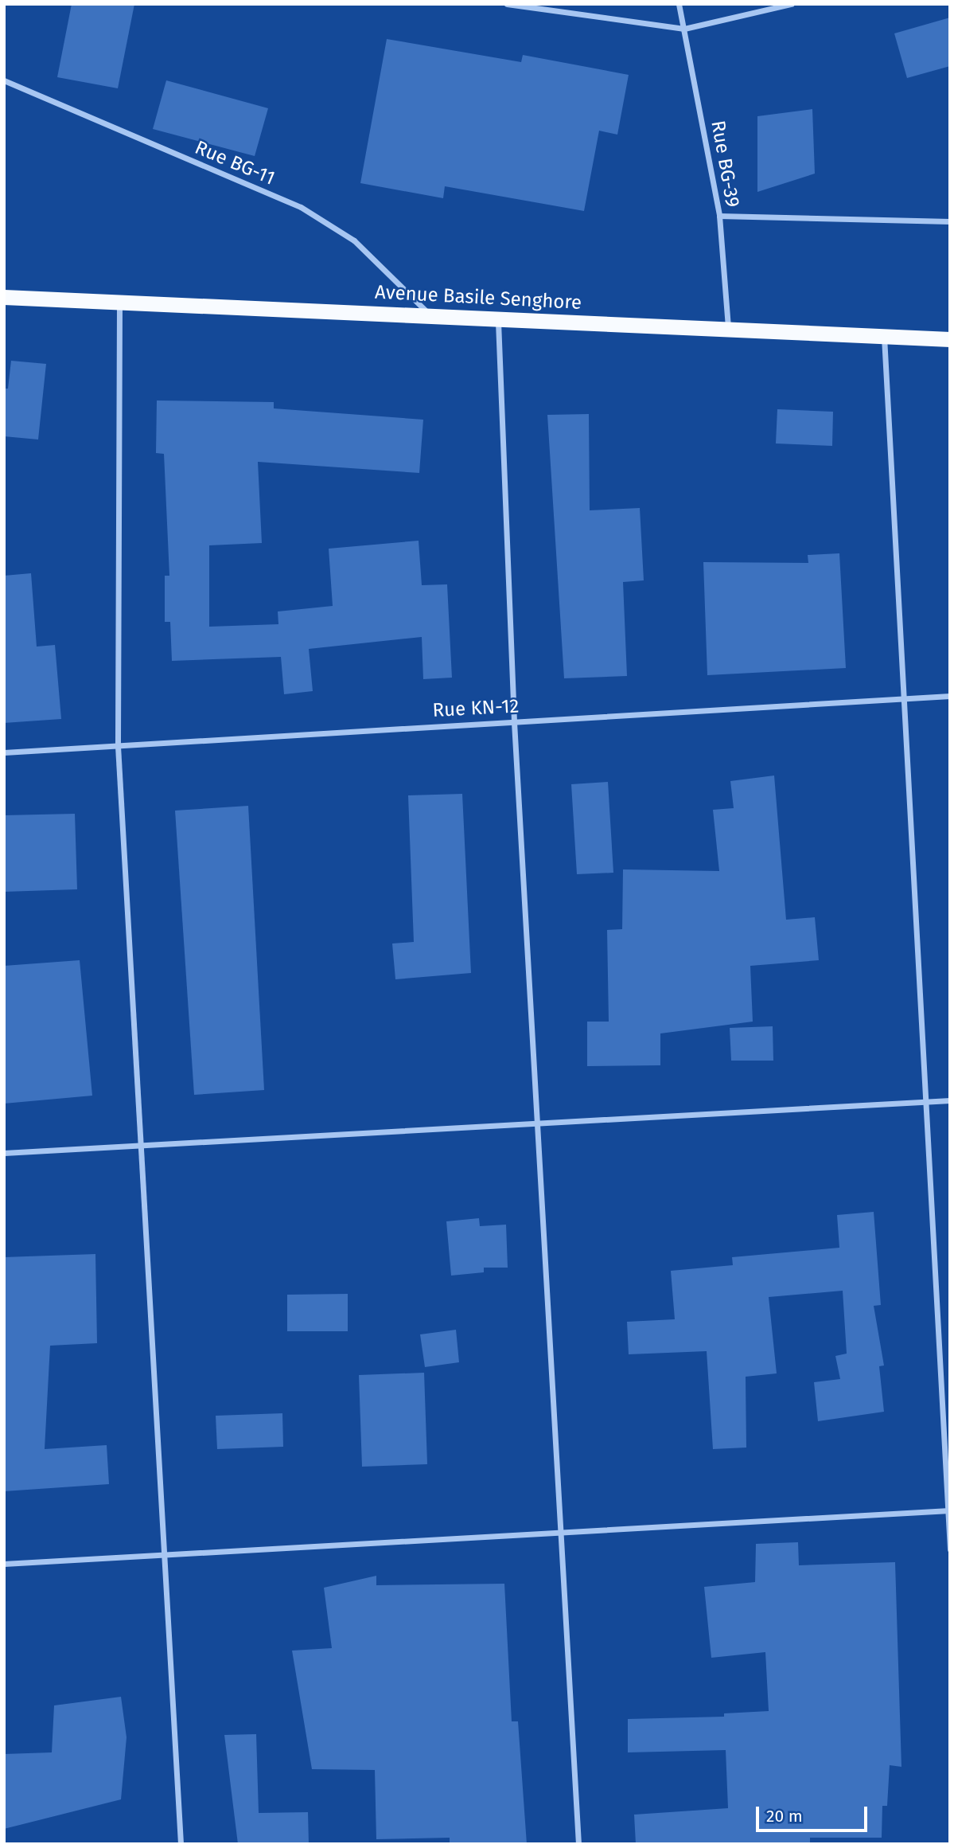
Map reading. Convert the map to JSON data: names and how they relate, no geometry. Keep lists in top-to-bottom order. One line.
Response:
{"streets":{"highway":["Avenue Basile Senghore"],"street":["Rue BG-11","Rue BG-39","Rue KN-12"]},"crossings":[["Rue BG-11","Avenue Basile Senghore"],["Rue BG-39","Avenue Basile Senghore"]],"scale_bar":"20 m"}
